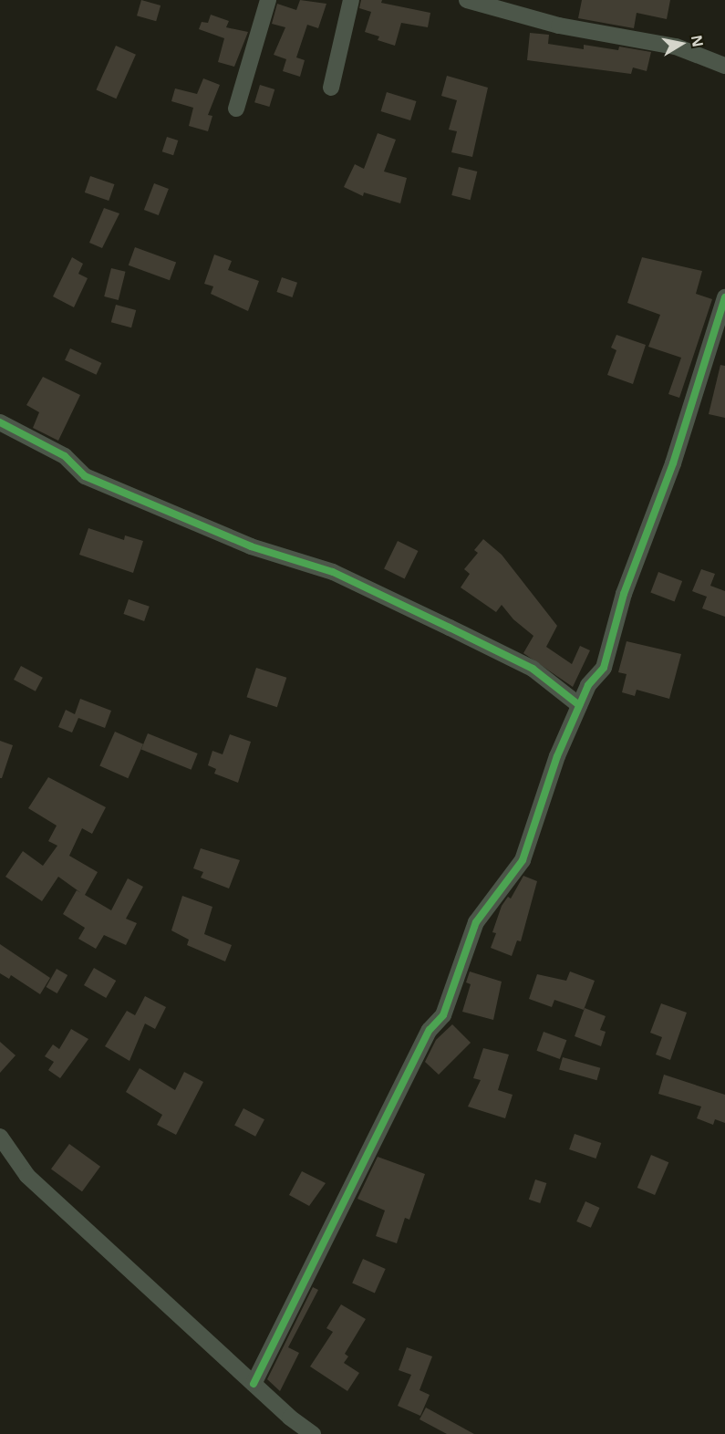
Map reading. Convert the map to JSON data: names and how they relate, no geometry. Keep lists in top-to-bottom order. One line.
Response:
{"north":"right"}
